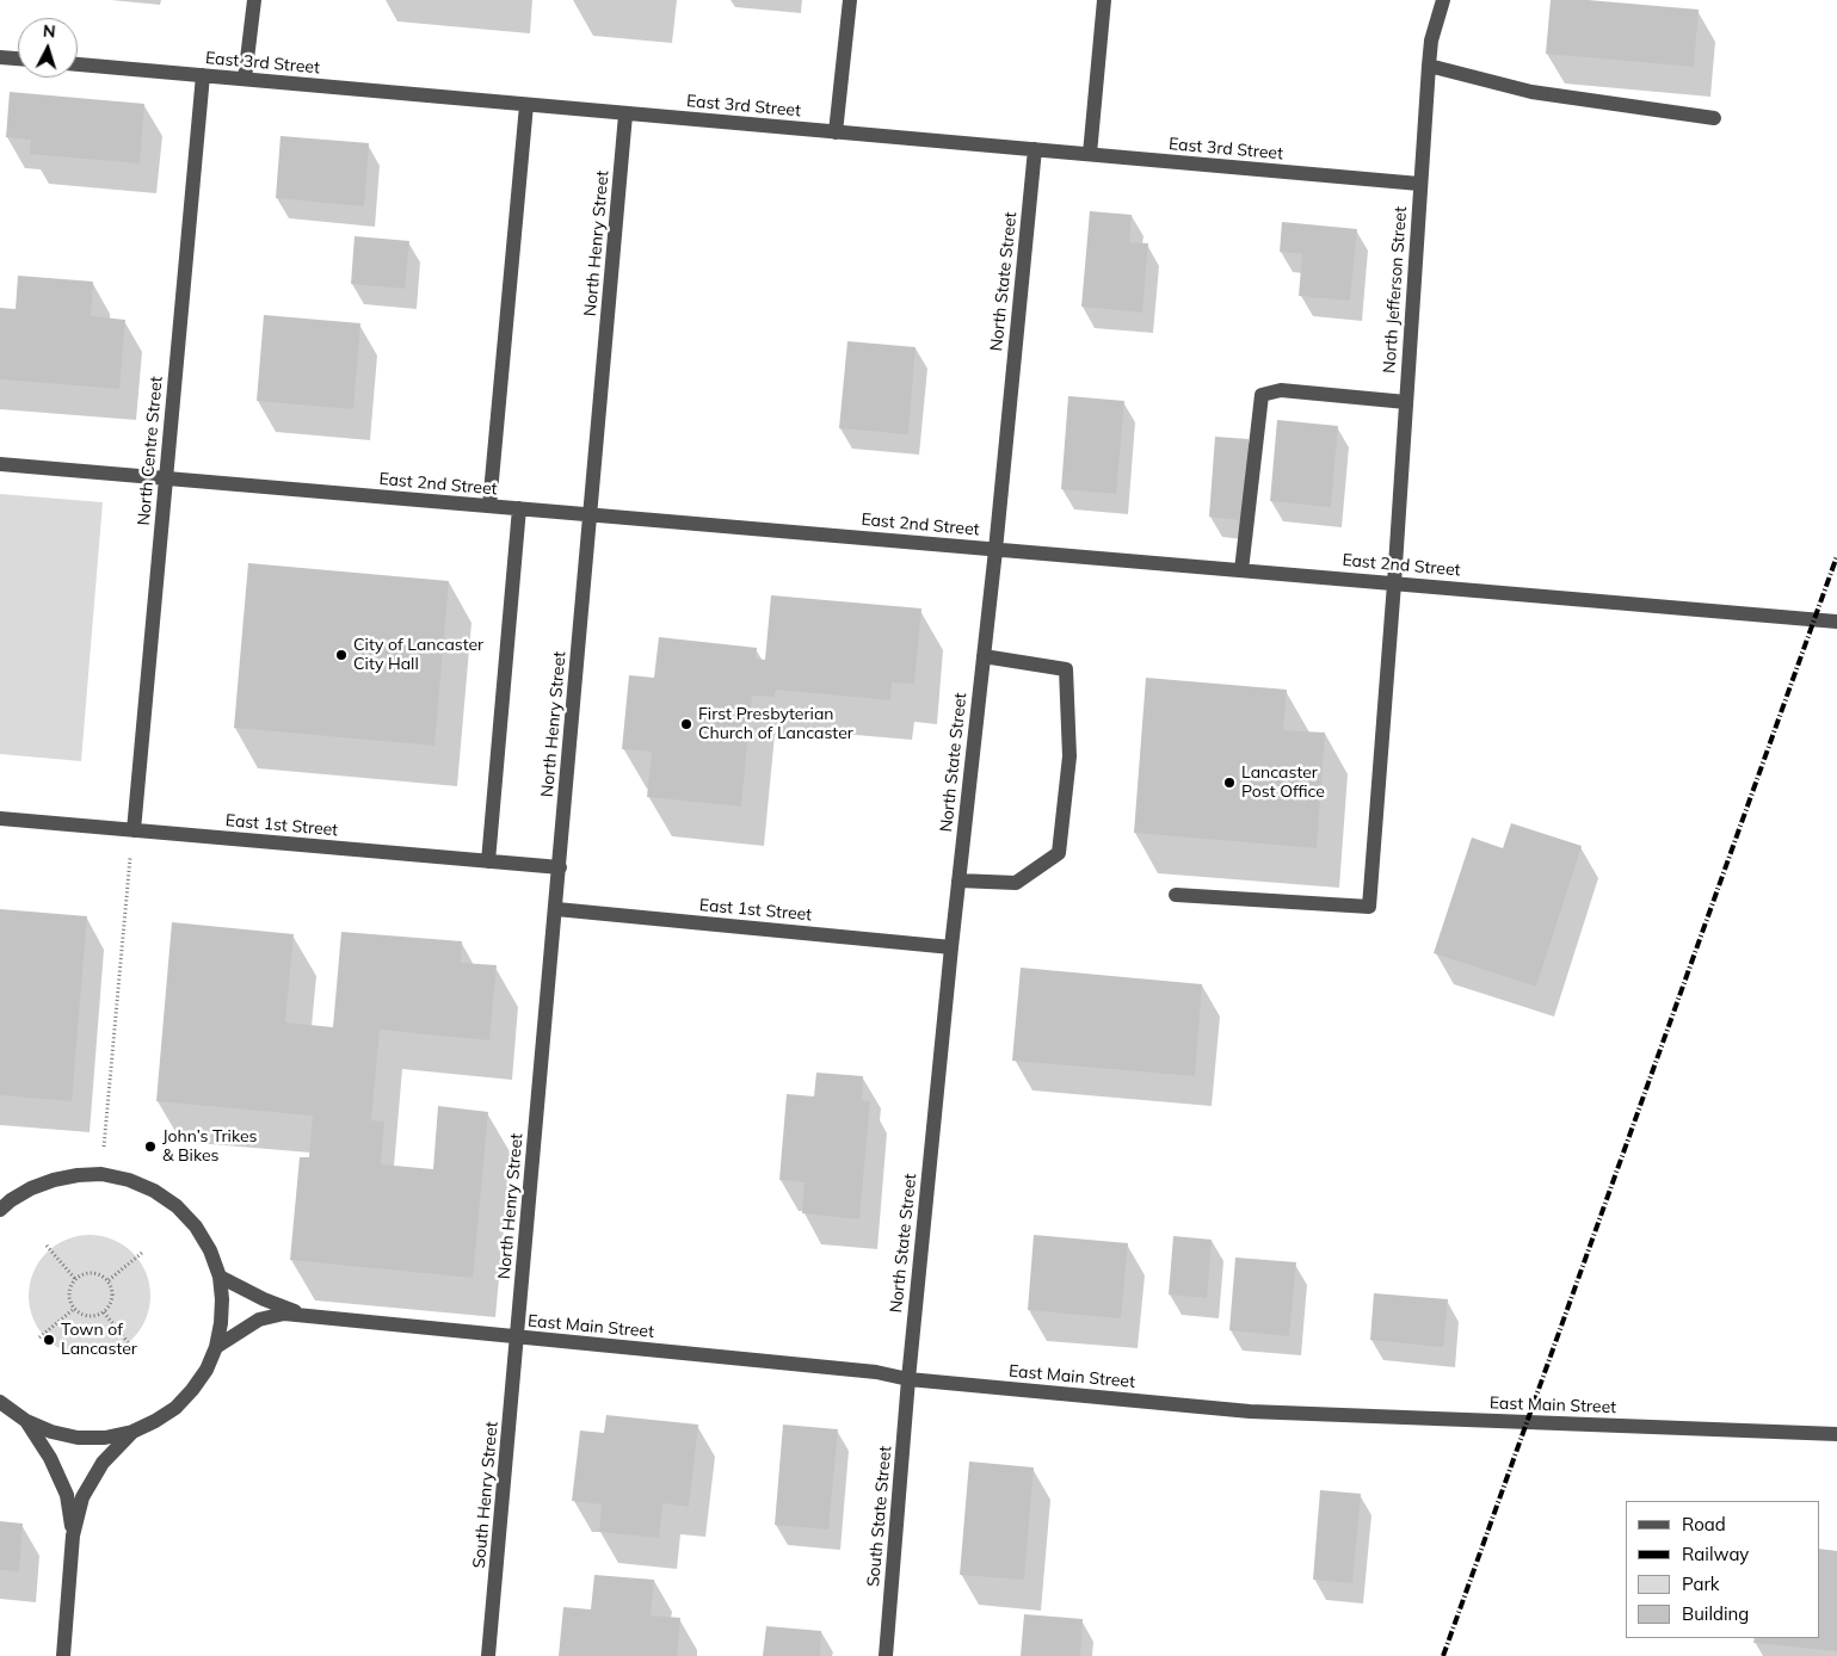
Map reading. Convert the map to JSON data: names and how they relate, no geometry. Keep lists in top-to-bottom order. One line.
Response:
{"streets":{"street":["East 3rd Street","North Henry Street","North State Street","North Jefferson Street","North Centre Street","East 2nd Street","East 1st Street","East Main Street","South Henry Street","South State Street"]},"crossings":[["East 3rd Street","North Henry Street"],["East 3rd Street","North State Street"],["East 3rd Street","North Jefferson Street"],["East 3rd Street","North Centre Street"],["North Henry Street","East 2nd Street"],["North Henry Street","East 1st Street"],["North Henry Street","East Main Street"],["North Henry Street","South Henry Street"],["North State Street","East 2nd Street"],["North State Street","East 1st Street"],["North State Street","East Main Street"],["North State Street","South State Street"],["North Jefferson Street","East 2nd Street"],["North Centre Street","East 2nd Street"],["North Centre Street","East 1st Street"],["East Main Street","South Henry Street"],["East Main Street","South State Street"]],"places":["City of Lancaster City Hall","First Presbyterian Church of Lancaster","Lancaster Post Office","John’s Trikes & Bikes","Town of Lancaster"],"legend":["Road","Railway","Park","Building"],"north":"top"}
